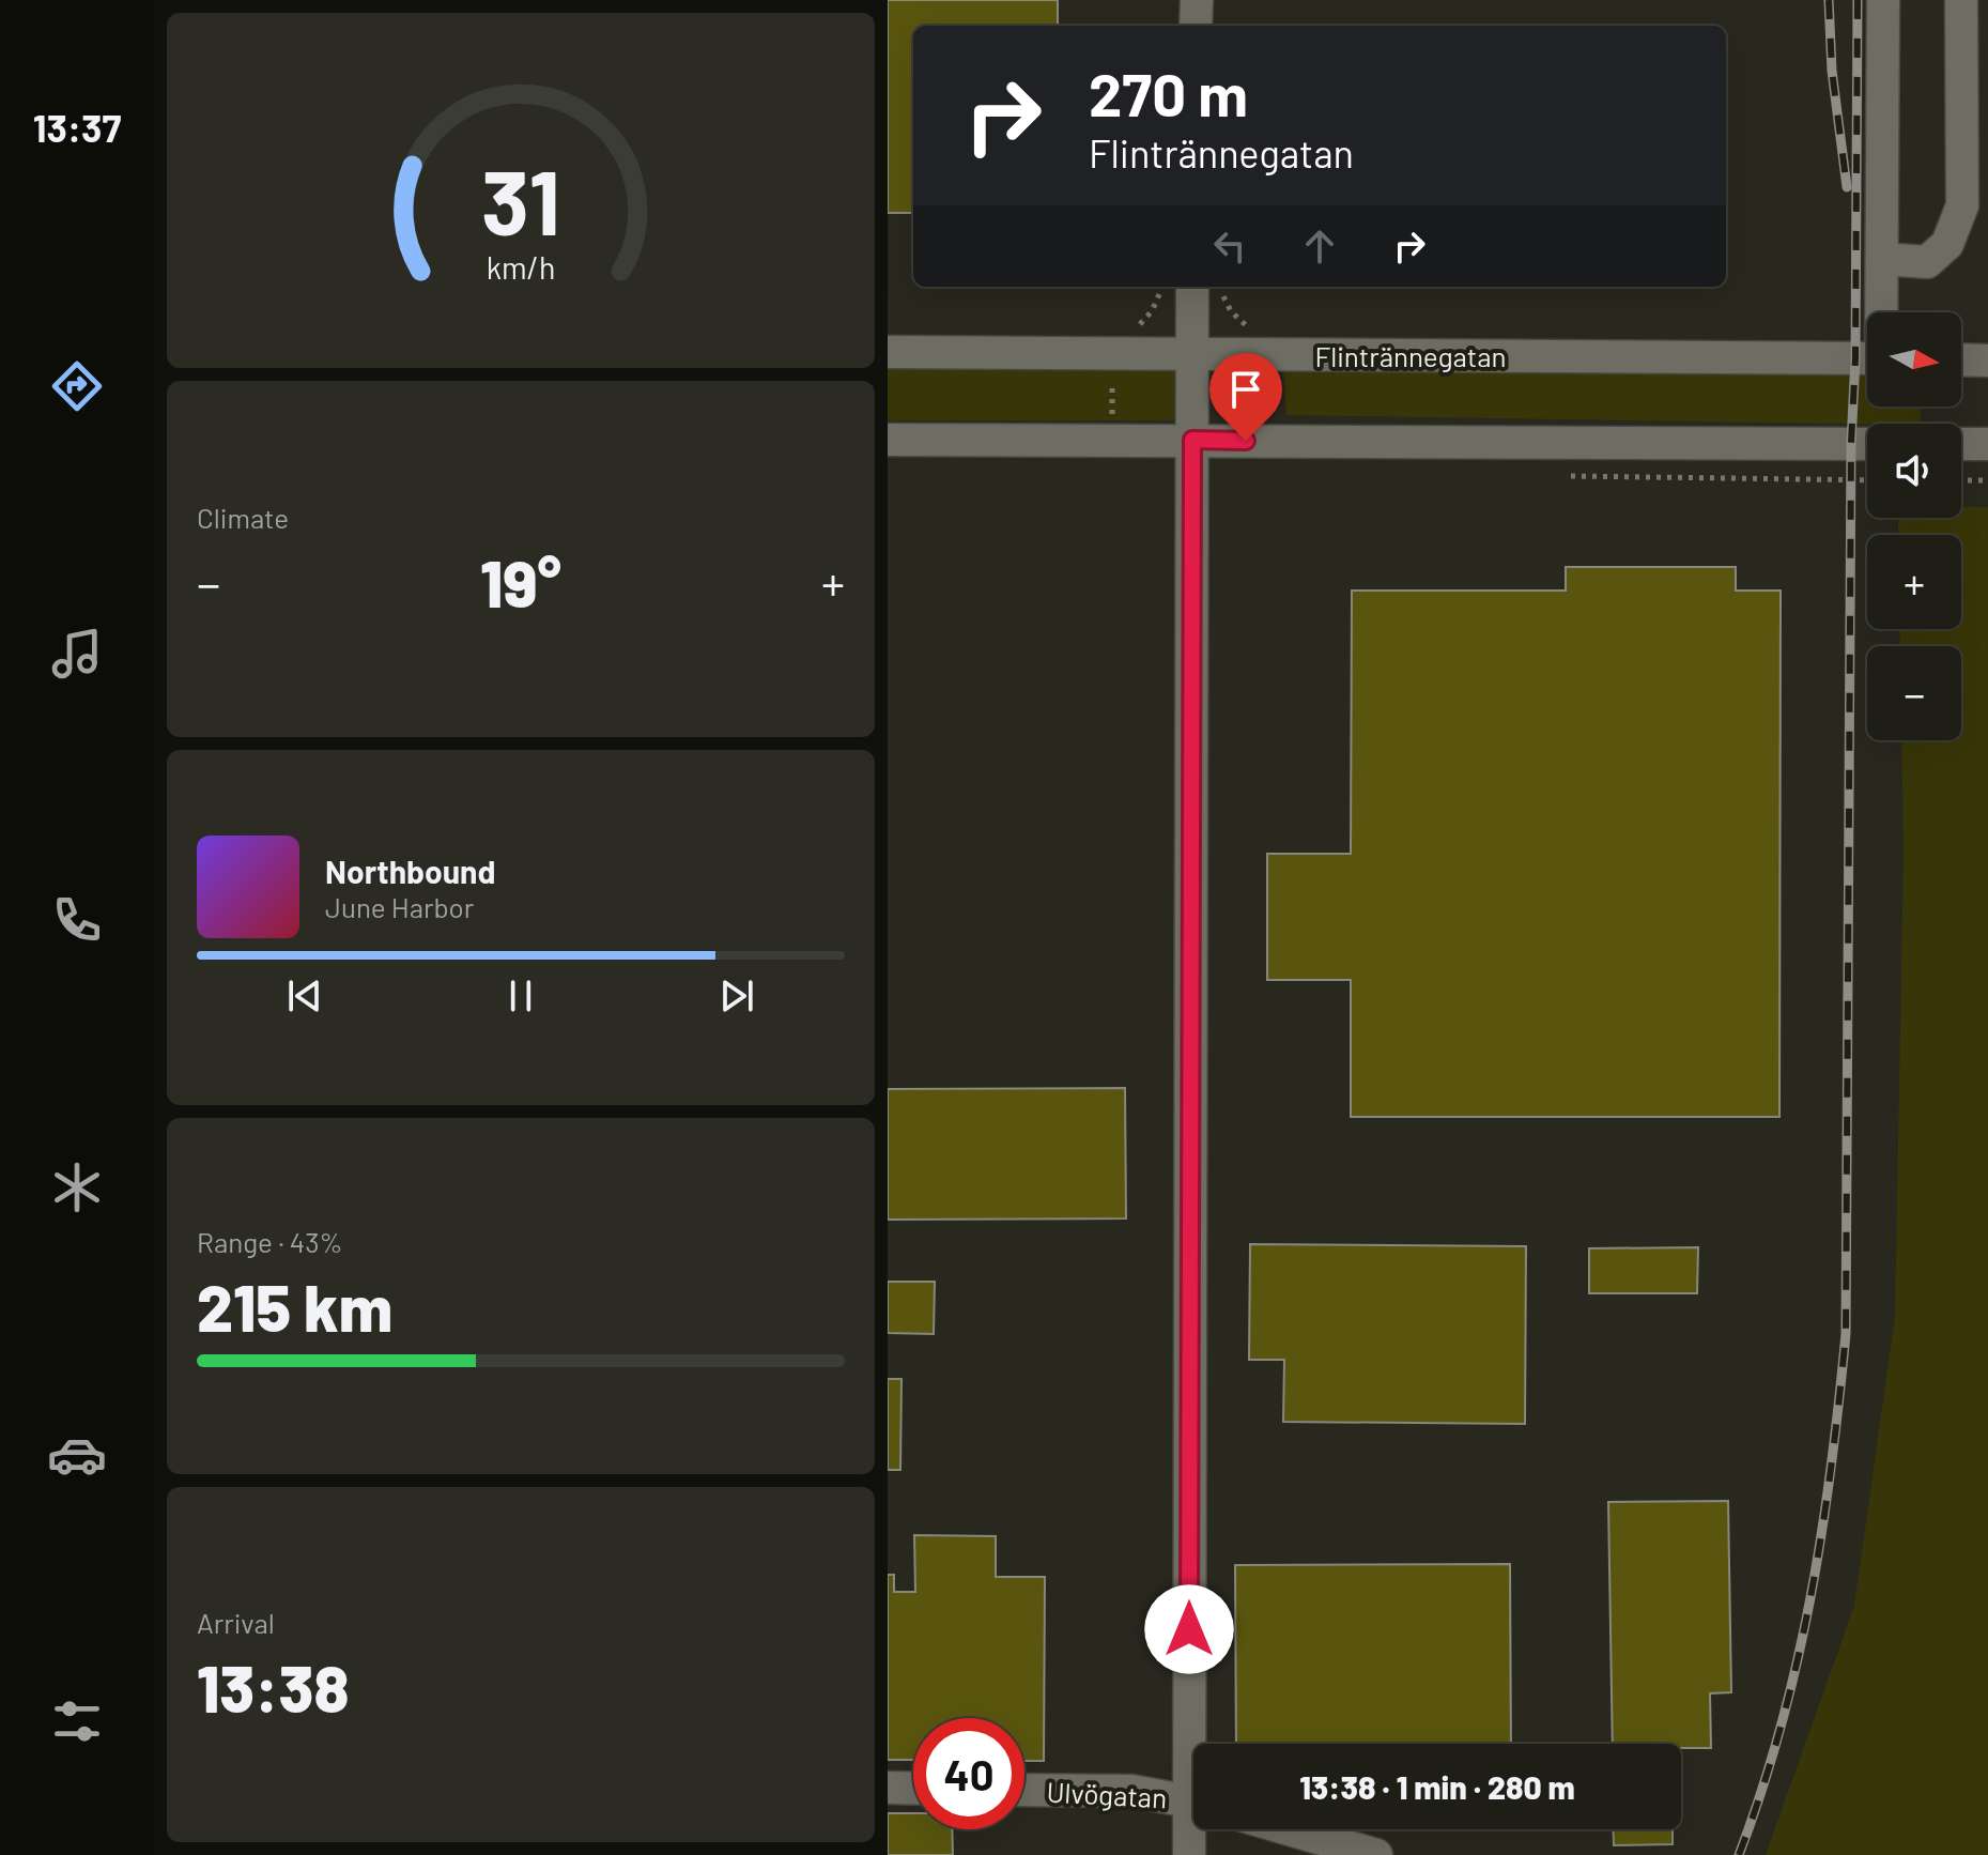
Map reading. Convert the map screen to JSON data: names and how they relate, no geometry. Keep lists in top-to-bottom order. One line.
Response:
{"streets":{"street":["Flintrännegatan","Ulvögatan"]},"north":"right","page":{"tabs":"13:37","turn":["270 m","Flintrännegatan"],"map_buttons":["+","−"],"tile":["Climate",["Range · 43%","215 km"],["Arrival","13:38"]],"heat":["−","19°","+"],"song":["Northbound","June Harbor"],"limit":"40","trip":"13:38 · 1 min · 280 m","gauge":["31","km/h"]}}
